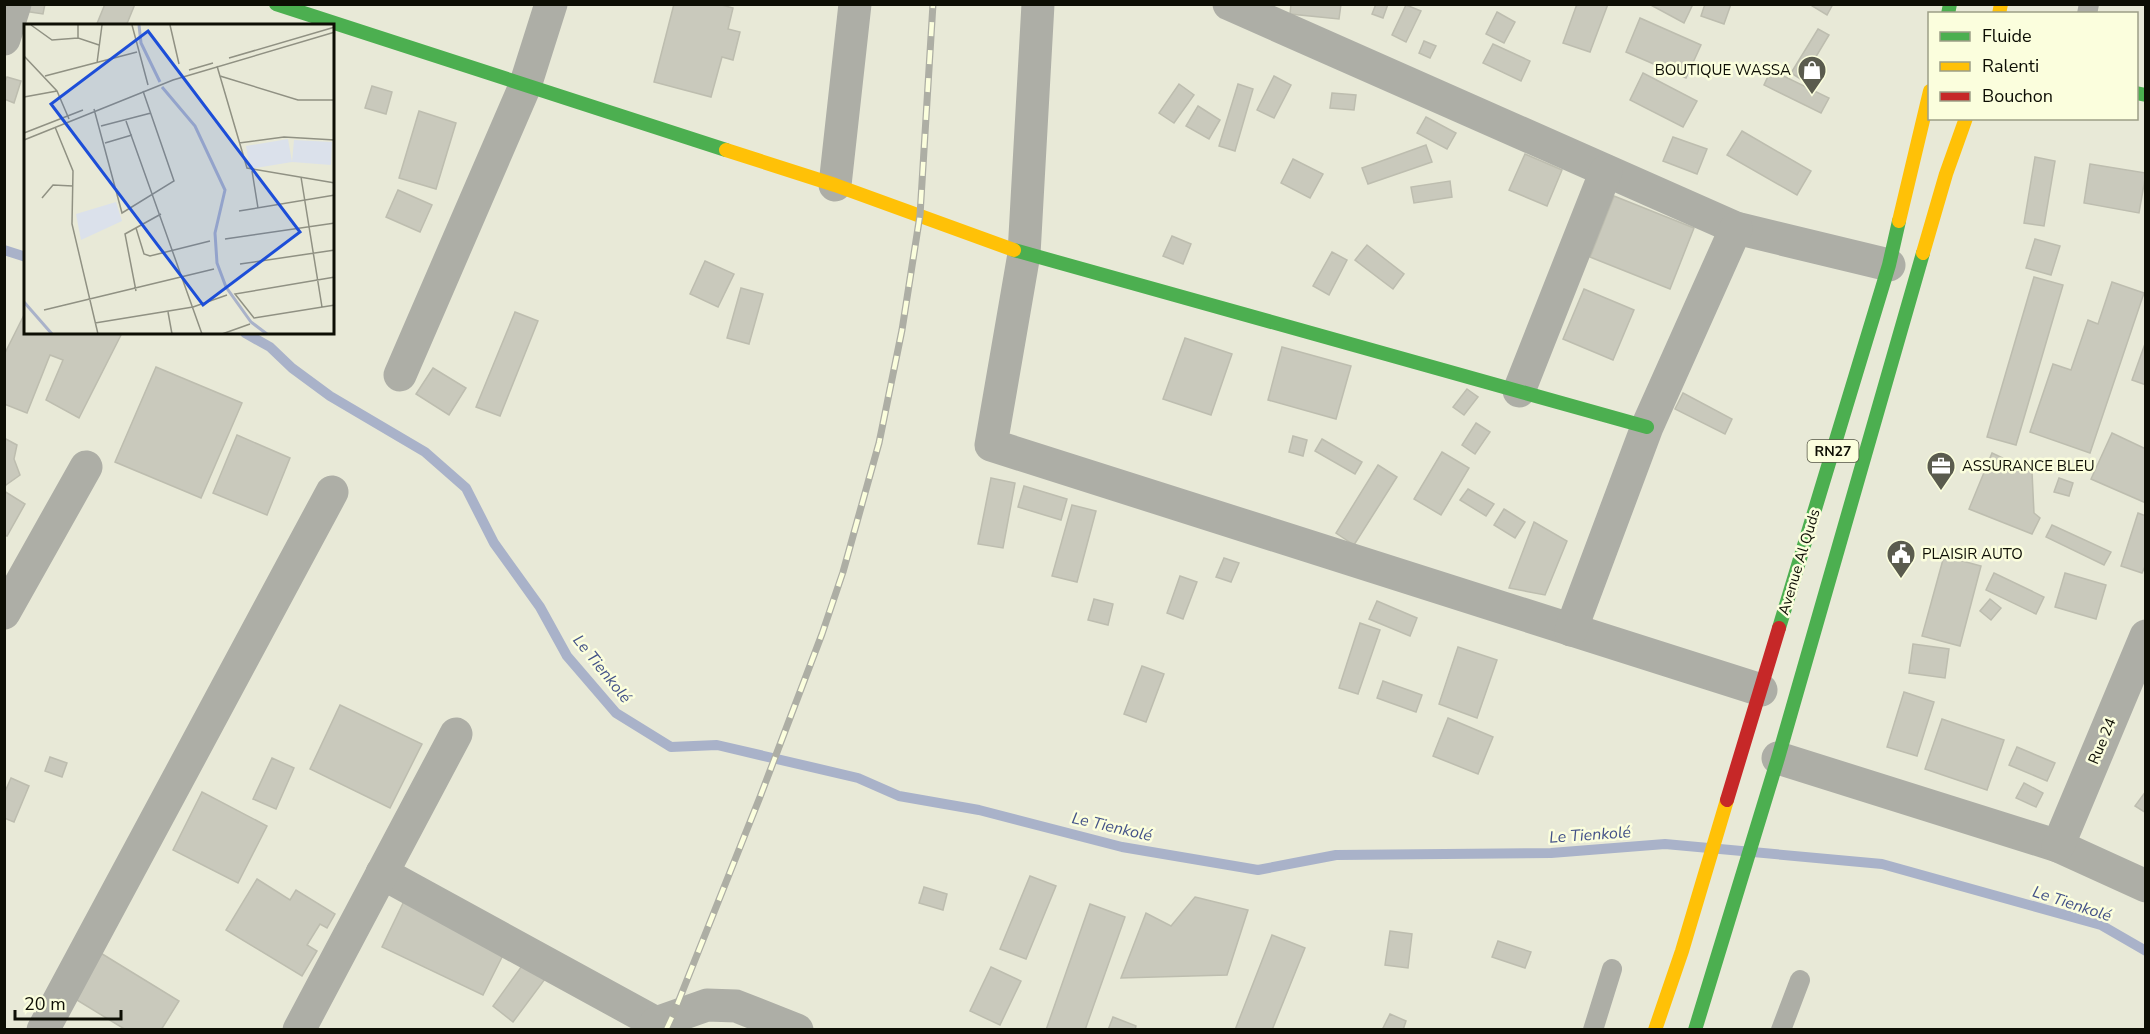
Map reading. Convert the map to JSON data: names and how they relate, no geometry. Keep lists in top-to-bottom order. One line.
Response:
{"streets":{"main road":["RN27","Avenue Al Quds"],"street":["Rue 24"]},"water":["Le Tienkolé"],"places":{"shop":["BOUTIQUE WASSA"],"office":["ASSURANCE BLEU"],"public building":["PLAISIR AUTO"]},"legend":["Fluide","Ralenti","Bouchon"],"scale_bar":"20 m"}
